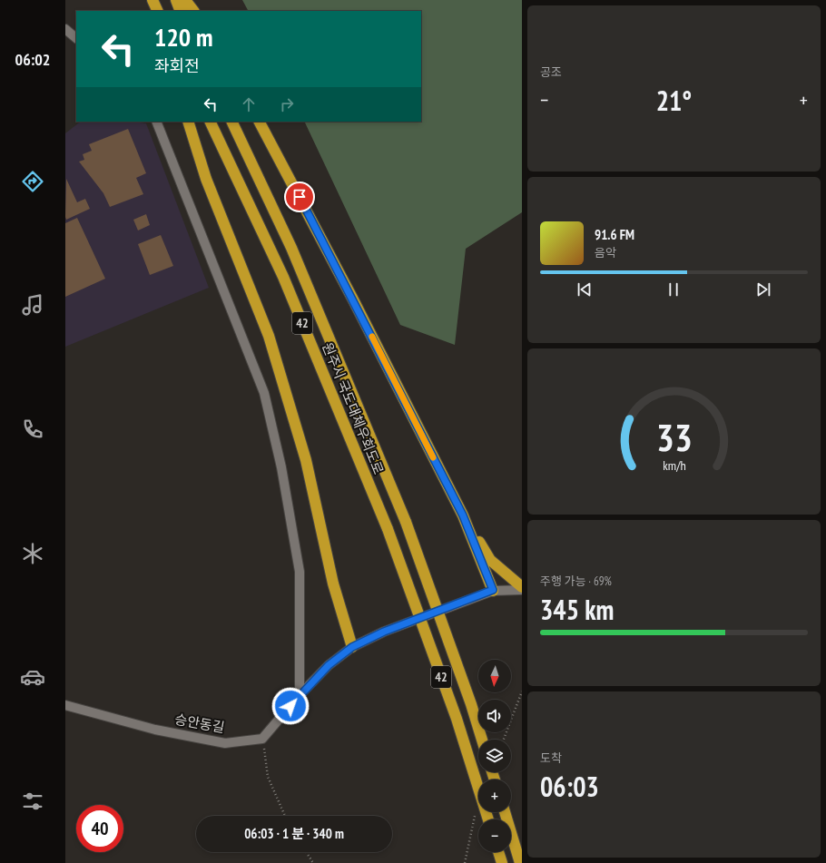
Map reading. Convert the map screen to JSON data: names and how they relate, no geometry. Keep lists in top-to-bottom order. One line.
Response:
{"streets":{"highway":["42","원주시 국도대체우회도로"],"street":["승안동길"]},"north":"bottom","page":{"tabs":"06:02","tile":["공조",["주행 가능 · 69%","345 km"],["도착","06:03"]],"turn":["120 m","좌회전"],"heat":["−","21°","+"],"song":["91.6 FM","음악"],"map_buttons":["+","−"],"limit":"40","trip":"06:03 · 1 분 · 340 m","gauge":["33","km/h"]}}
